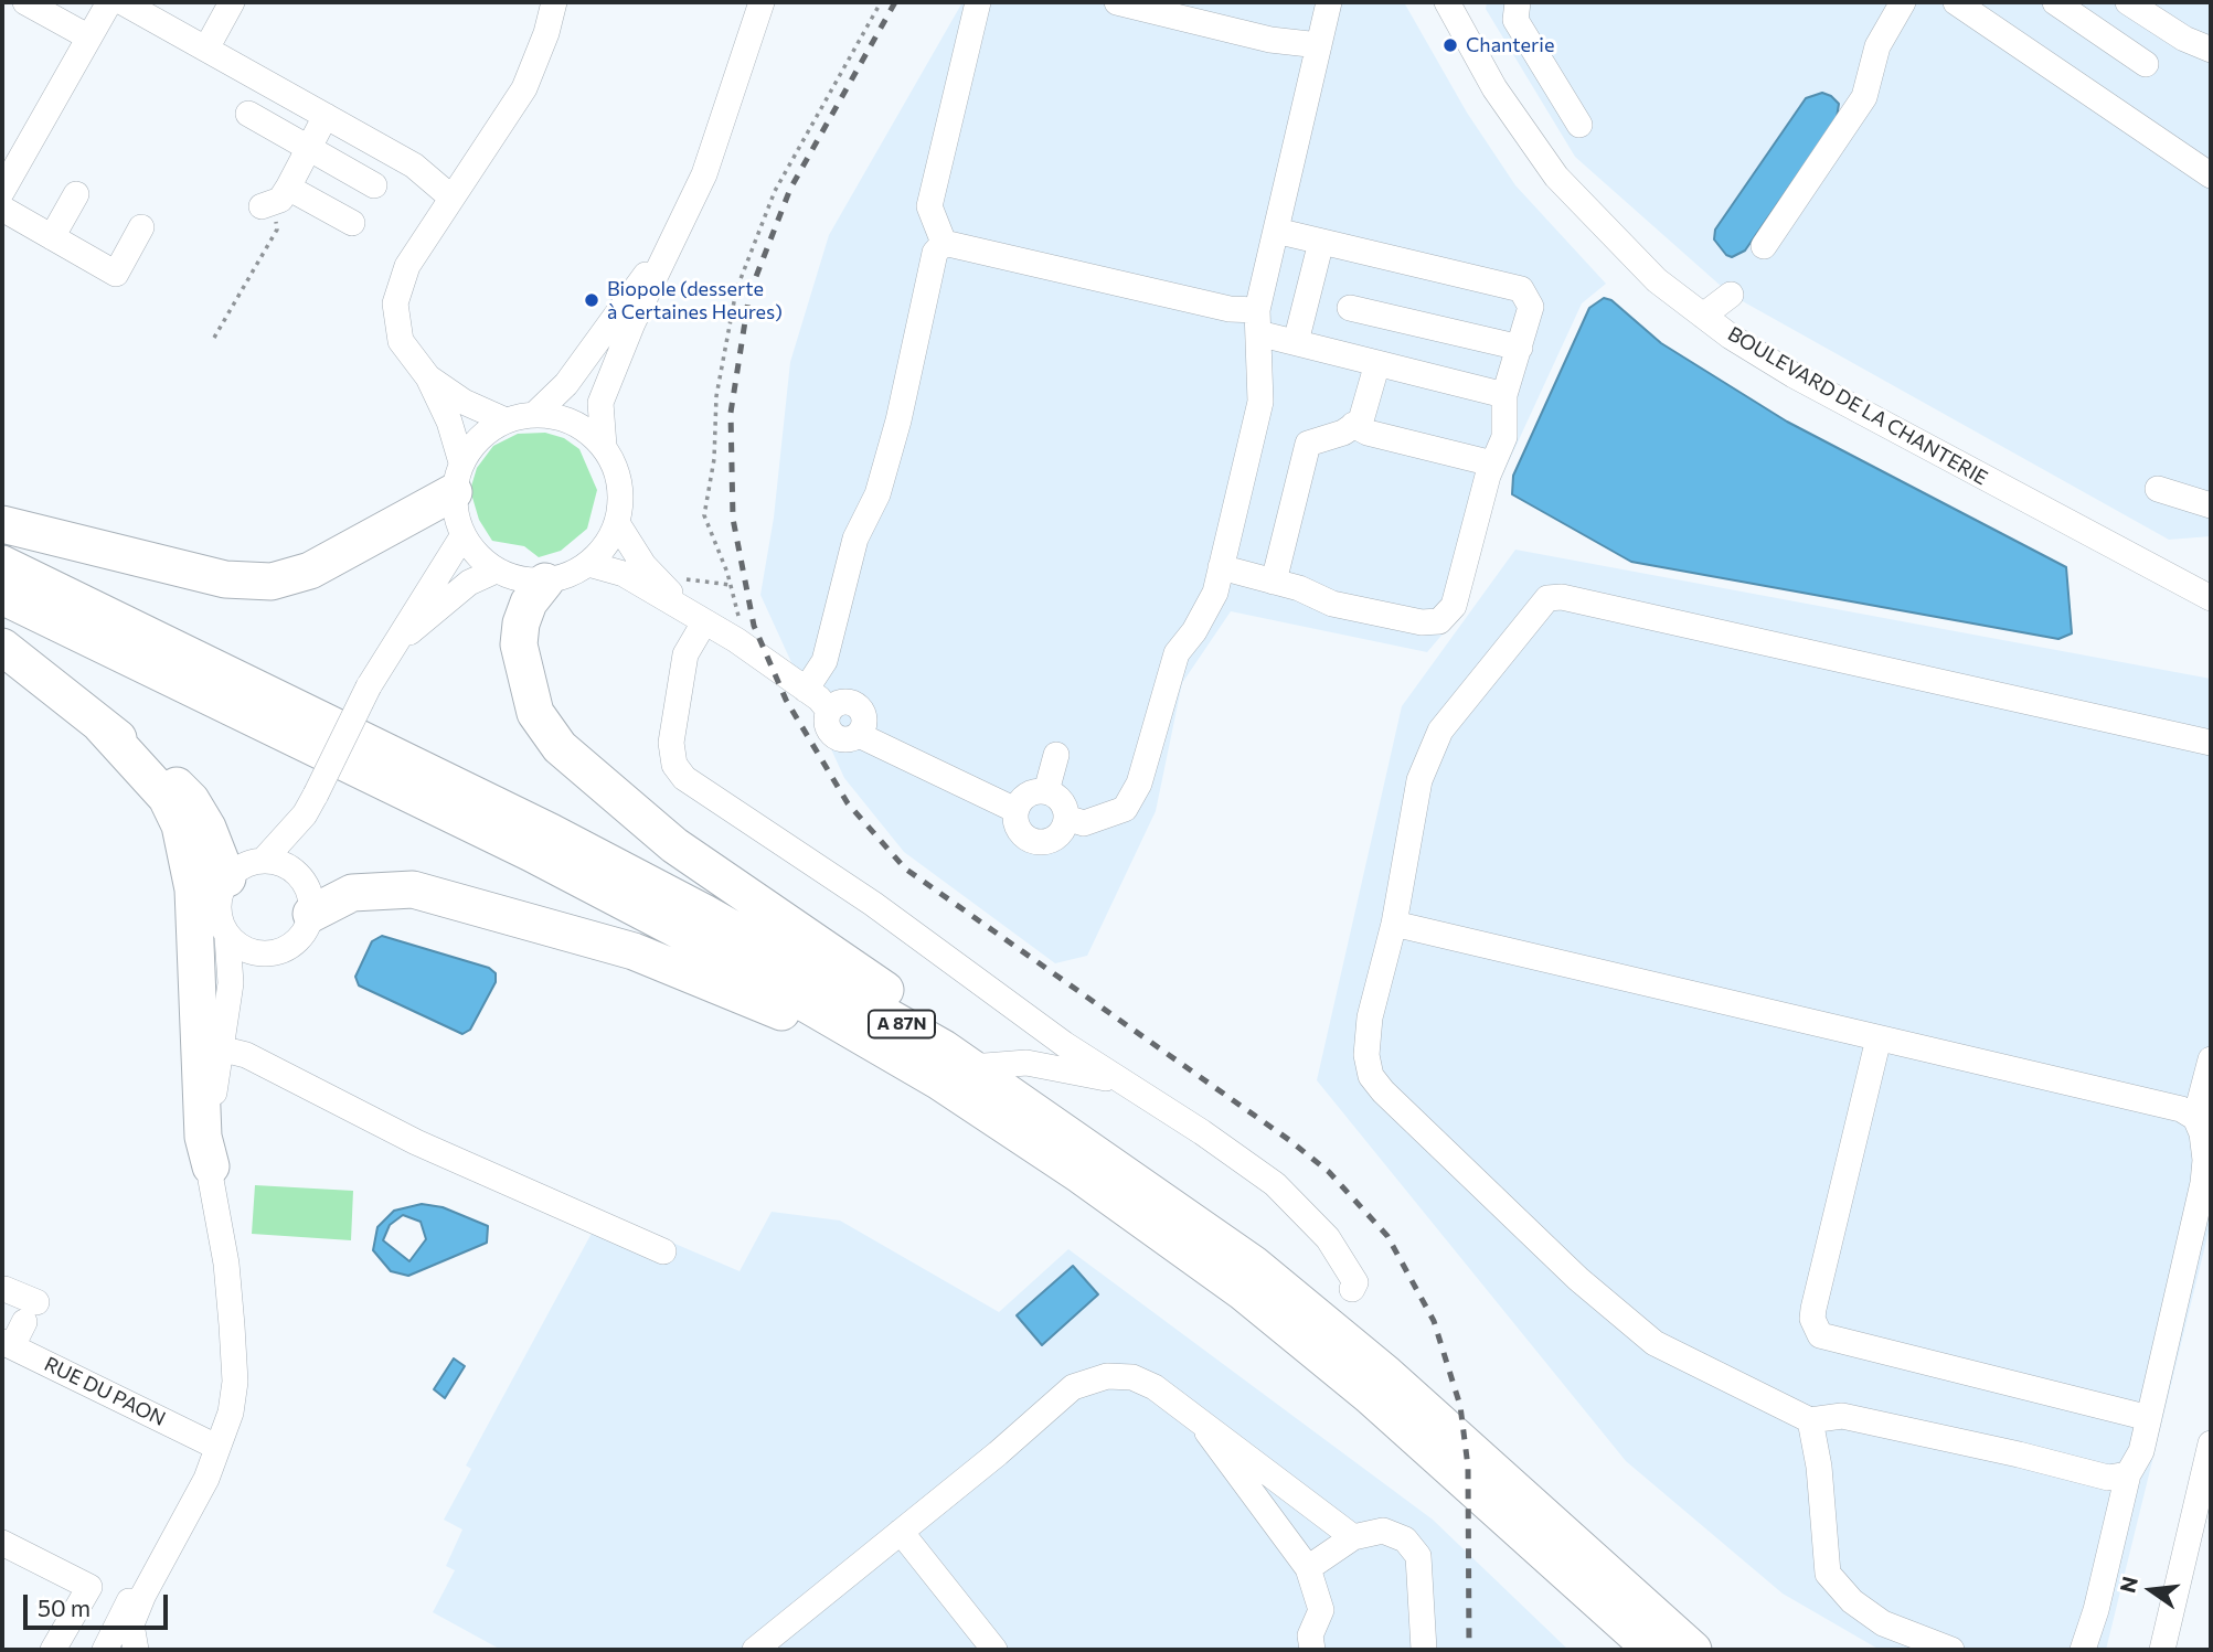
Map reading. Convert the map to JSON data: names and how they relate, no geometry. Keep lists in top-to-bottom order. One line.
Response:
{"streets":{"highway":["A 87N"],"street":["BOULEVARD DE LA CHANTERIE","RUE DU PAON"]},"places":["Chanterie","Biopole (desserte à Certaines Heures)"],"scale_bar":"50 m","north":"left"}
